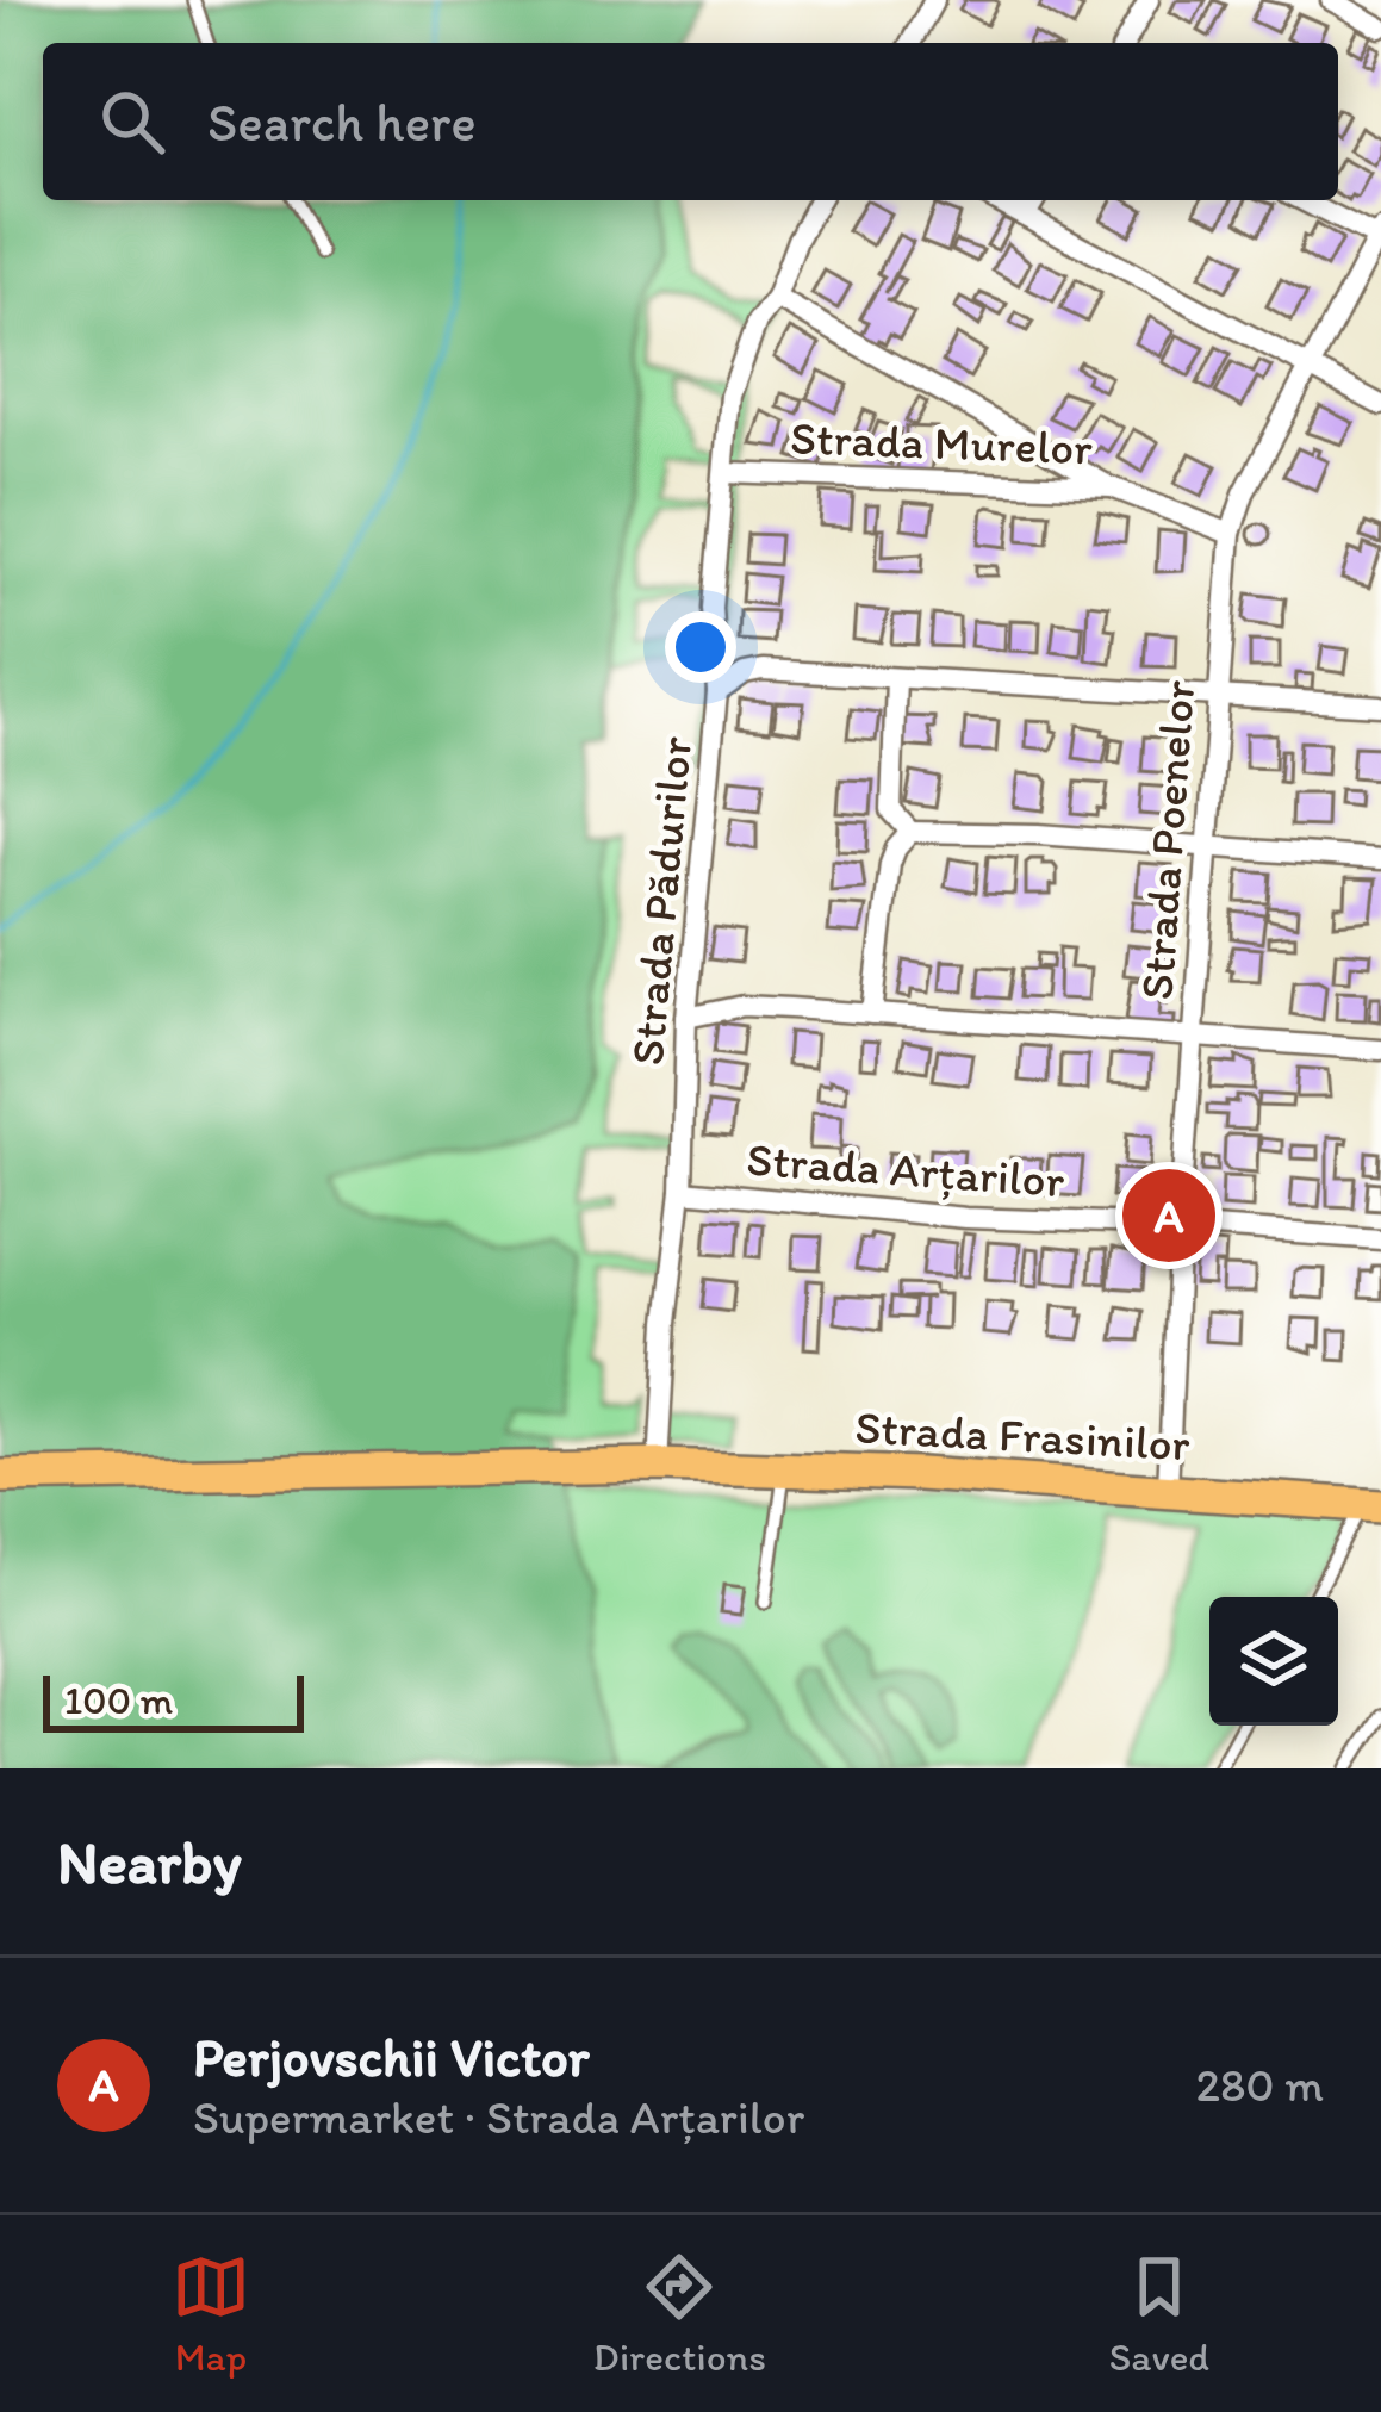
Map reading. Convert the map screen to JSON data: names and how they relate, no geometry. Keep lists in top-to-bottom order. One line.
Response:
{"streets":{"main road":["Strada Frasinilor"],"street":["Strada Murelor","Strada Poenelor","Strada Pădurilor","Strada Arțarilor"]},"crossings":[["Strada Murelor","Strada Poenelor"],["Strada Murelor","Strada Pădurilor"],["Strada Poenelor","Strada Arțarilor"],["Strada Poenelor","Strada Frasinilor"],["Strada Pădurilor","Strada Arțarilor"],["Strada Pădurilor","Strada Frasinilor"]],"scale_bar":"100 m","page":{"search":"Search here","pins":"A","scale":"100 m","heading":"Nearby","list":[{"mark":"A","name":"Perjovschii Victor","note":"Supermarket · Strada Arțarilor","value":"280 m"}],"nav":["Map","Directions","Saved"]}}
